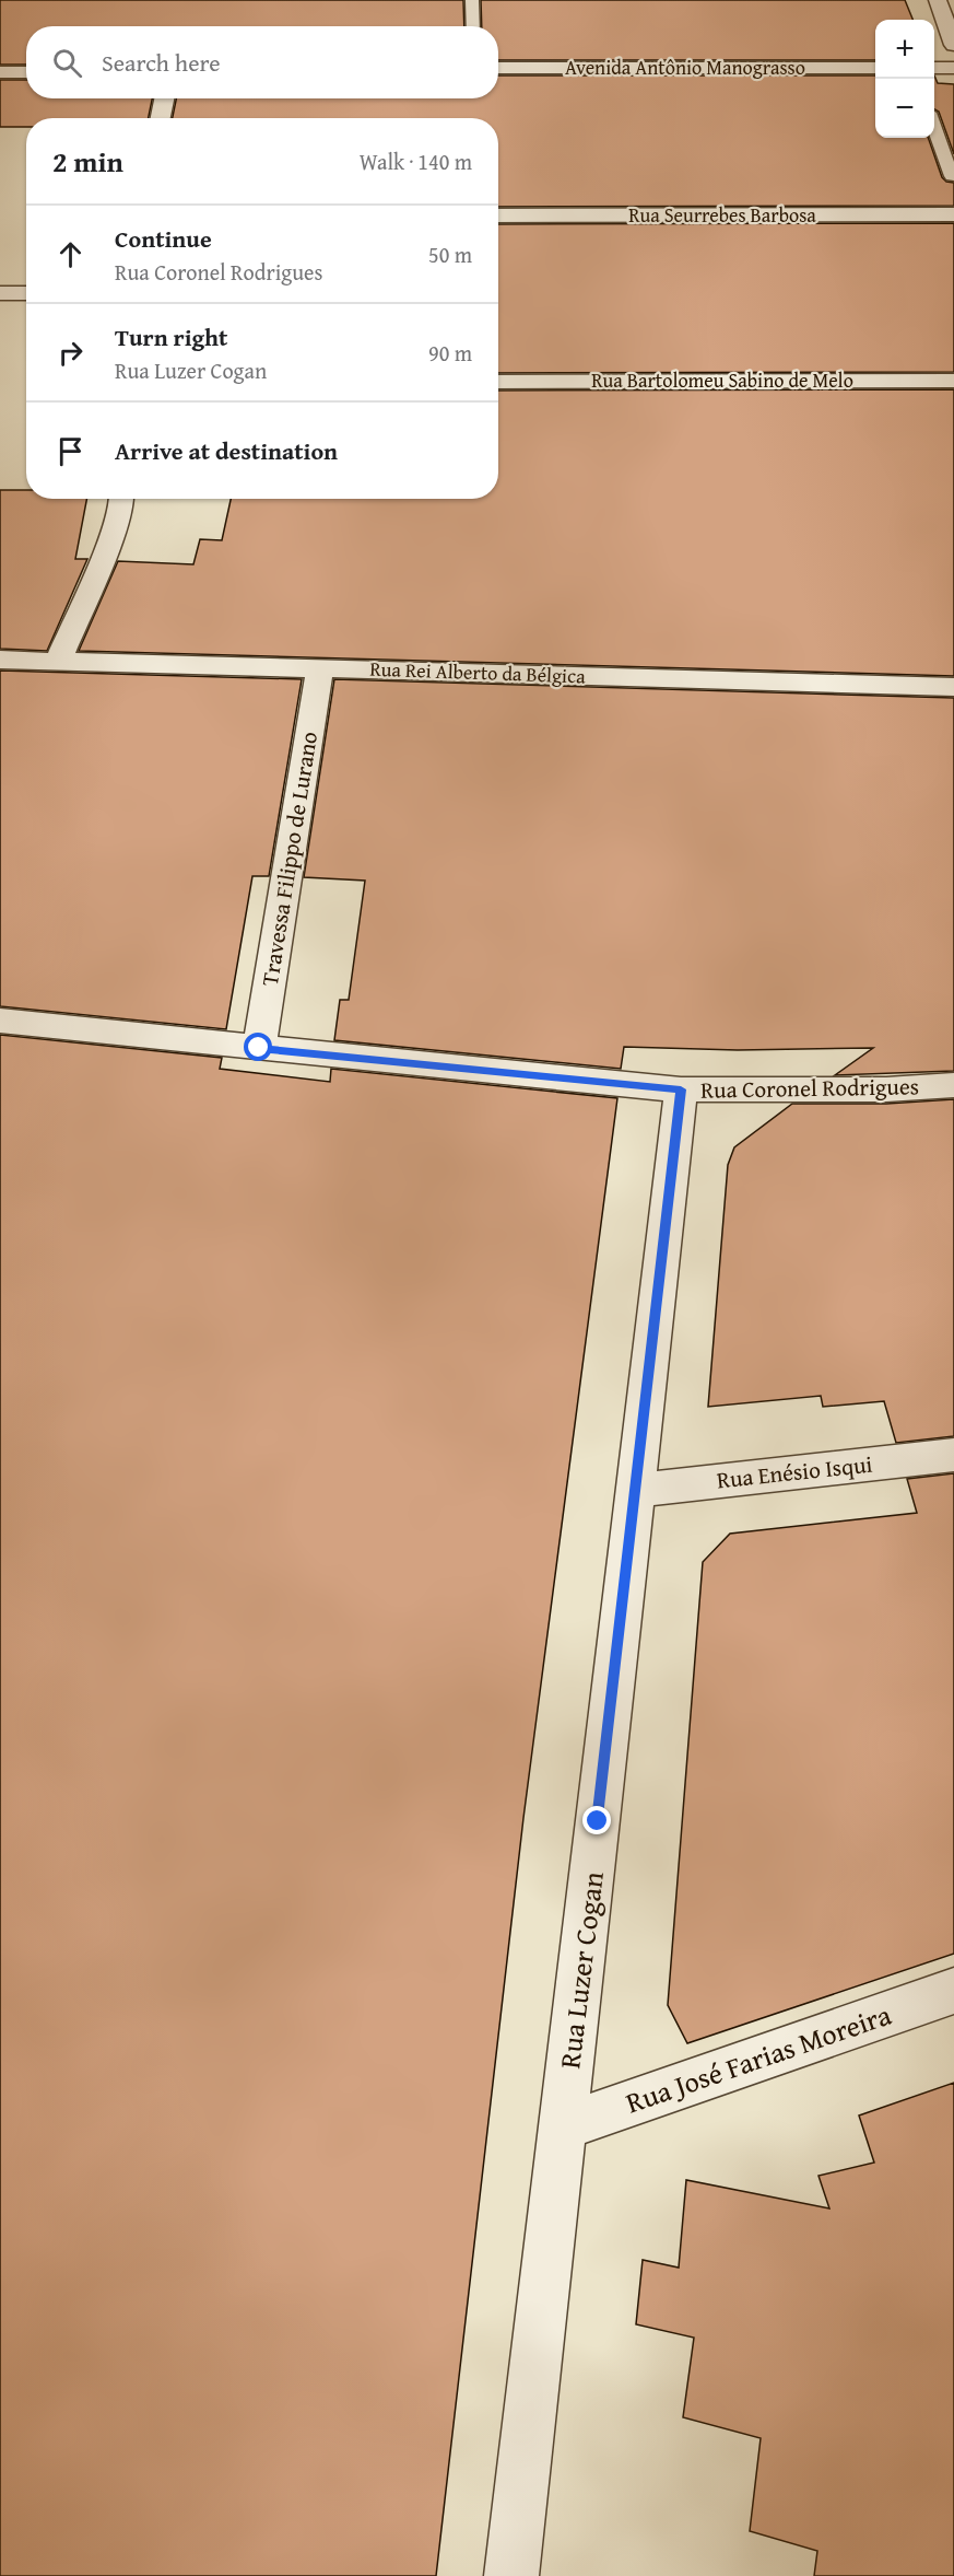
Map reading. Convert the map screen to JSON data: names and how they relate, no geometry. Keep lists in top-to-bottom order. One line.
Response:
{"streets":{"street":["Avenida Antônio Manograsso","Rua Seurrebes Barbosa","Rua Bartolomeu Sabino de Melo","Rua Rei Alberto da Bélgica","Travessa Filippo de Lurano","Rua Coronel Rodrigues","Rua Enésio Isqui","Rua Luzer Cogan","Rua José Farias Moreira"]},"crossings":[["Rua Rei Alberto da Bélgica","Travessa Filippo de Lurano"],["Travessa Filippo de Lurano","Rua Coronel Rodrigues"],["Rua Coronel Rodrigues","Rua Luzer Cogan"],["Rua Enésio Isqui","Rua Luzer Cogan"],["Rua Luzer Cogan","Rua José Farias Moreira"]],"page":{"map_buttons":["+","−"],"search":"Search here","heading":["2 min","Walk · 140 m"],"list":[["Continue","Rua Coronel Rodrigues","50 m"],["Turn right","Rua Luzer Cogan","90 m"],"Arrive at destination"]}}
